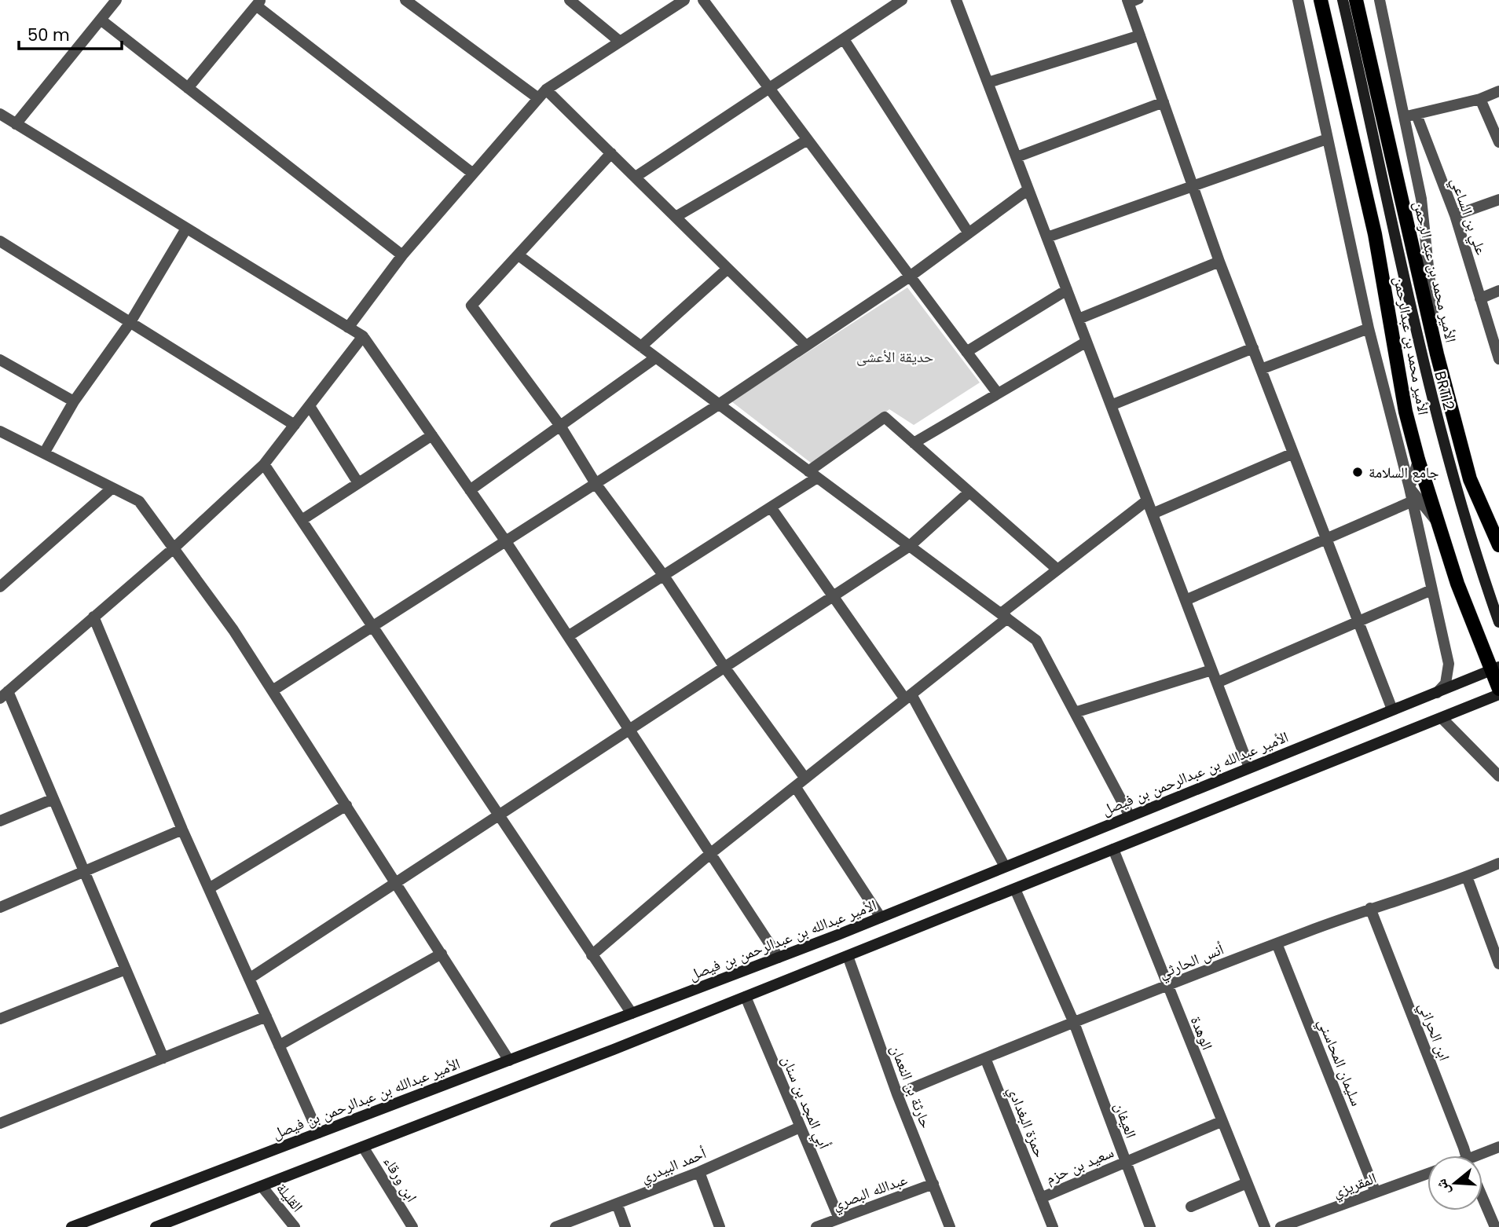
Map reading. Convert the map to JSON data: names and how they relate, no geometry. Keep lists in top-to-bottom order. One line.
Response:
{"streets":{"main road":["الأمير محمد بن عبد الرحمن","الأمير محمد بن عبدالرحمن","BRT12","الأمير عبدالله بن عبدالرحمن بن فيصل"],"street":["علي بن الساعي","أنس الحارثي","ابن الحراني","الوهدة","سليمان المحاسني","حارثة بن النعمان","أبي المجد بن سنان","العيفان","حمزة البغدادي","أحمد البيدري","سعيد بن حزم","ابن ورقاء","المقريزي","عبدالله البصري","القليلة"]},"crossings":[["الأمير محمد بن عبد الرحمن","الأمير محمد بن عبدالرحمن"],["الأمير محمد بن عبدالرحمن","الأمير عبدالله بن عبدالرحمن بن فيصل"],["أنس الحارثي","ابن الحراني"],["أنس الحارثي","الوهدة"],["أنس الحارثي","سليمان المحاسني"],["أنس الحارثي","حارثة بن النعمان"],["أنس الحارثي","العيفان"],["أنس الحارثي","حمزة البغدادي"],["الوهدة","سعيد بن حزم"],["سليمان المحاسني","المقريزي"],["حارثة بن النعمان","عبدالله البصري"],["أبي المجد بن سنان","أحمد البيدري"],["أبي المجد بن سنان","عبدالله البصري"],["العيفان","سعيد بن حزم"],["حمزة البغدادي","سعيد بن حزم"]],"parks":["حديقة الأعشى"],"places":["جامع السلامة"],"scale_bar":"50 m","north":"left"}
